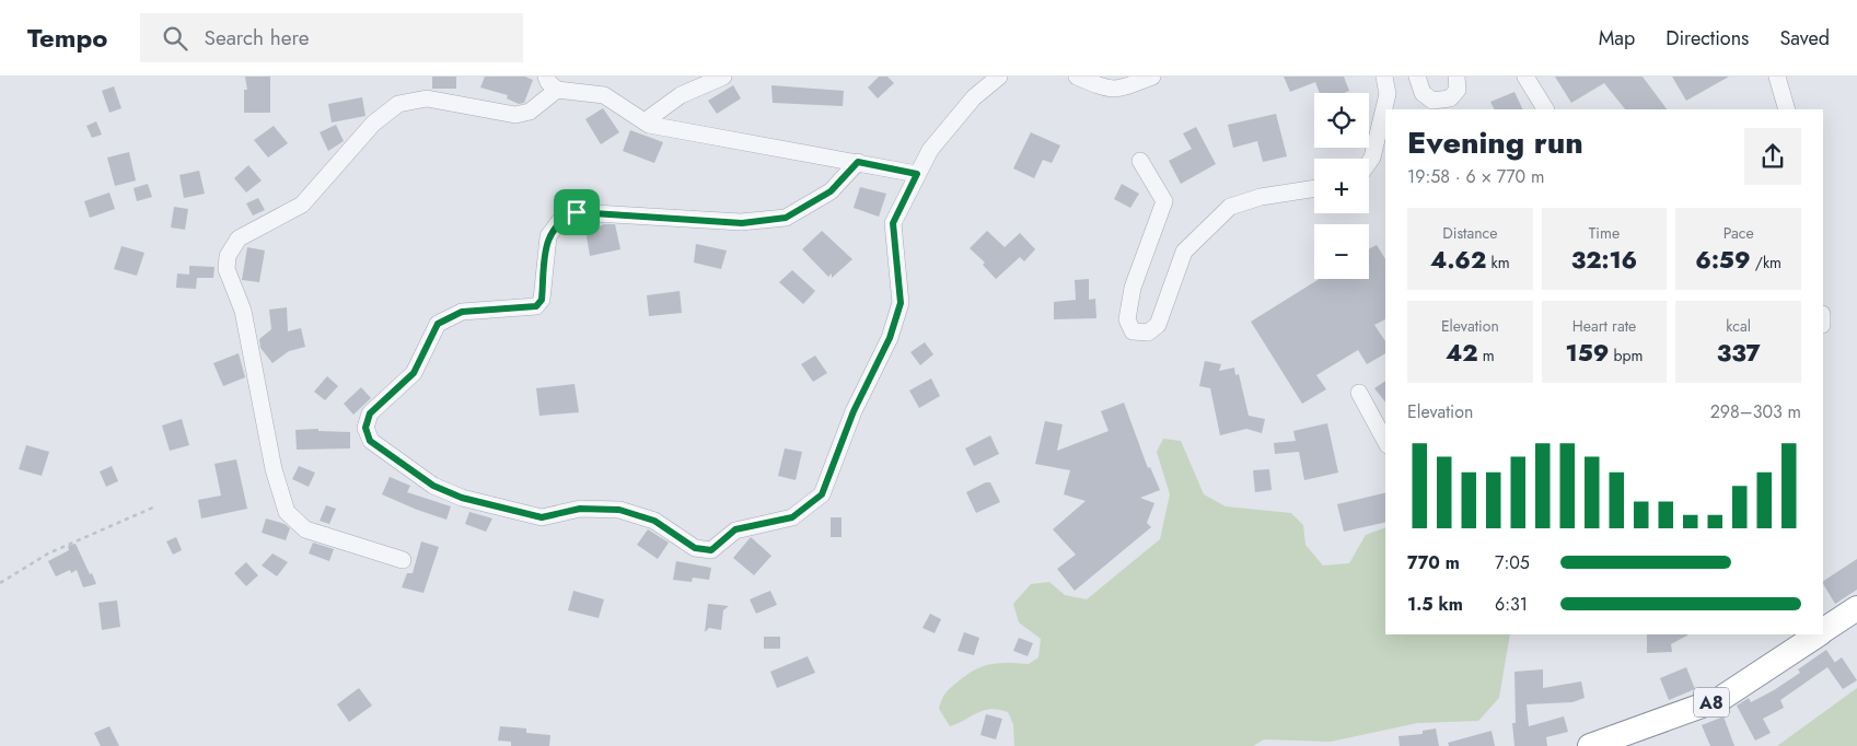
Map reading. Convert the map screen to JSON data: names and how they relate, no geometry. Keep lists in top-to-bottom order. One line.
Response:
{"streets":{"highway":["A8"]},"page":{"header":"Tempo","search":"Search here","nav":["Map","Directions","Saved"],"map_buttons":["+","−"],"heading":["Evening run","19:58 · 6 × 770 m"],"stats":[["Distance","4.62 km"],["Time","32:16"],["Pace","6:59 /km"],["Elevation","42 m"],["Heart rate","159 bpm"],["kcal","337"]],"chart":["Elevation","298–303 m"],"list":[{"name":"770 m","note":"7:05"},{"name":"1.5 km","note":"6:31"}]}}
